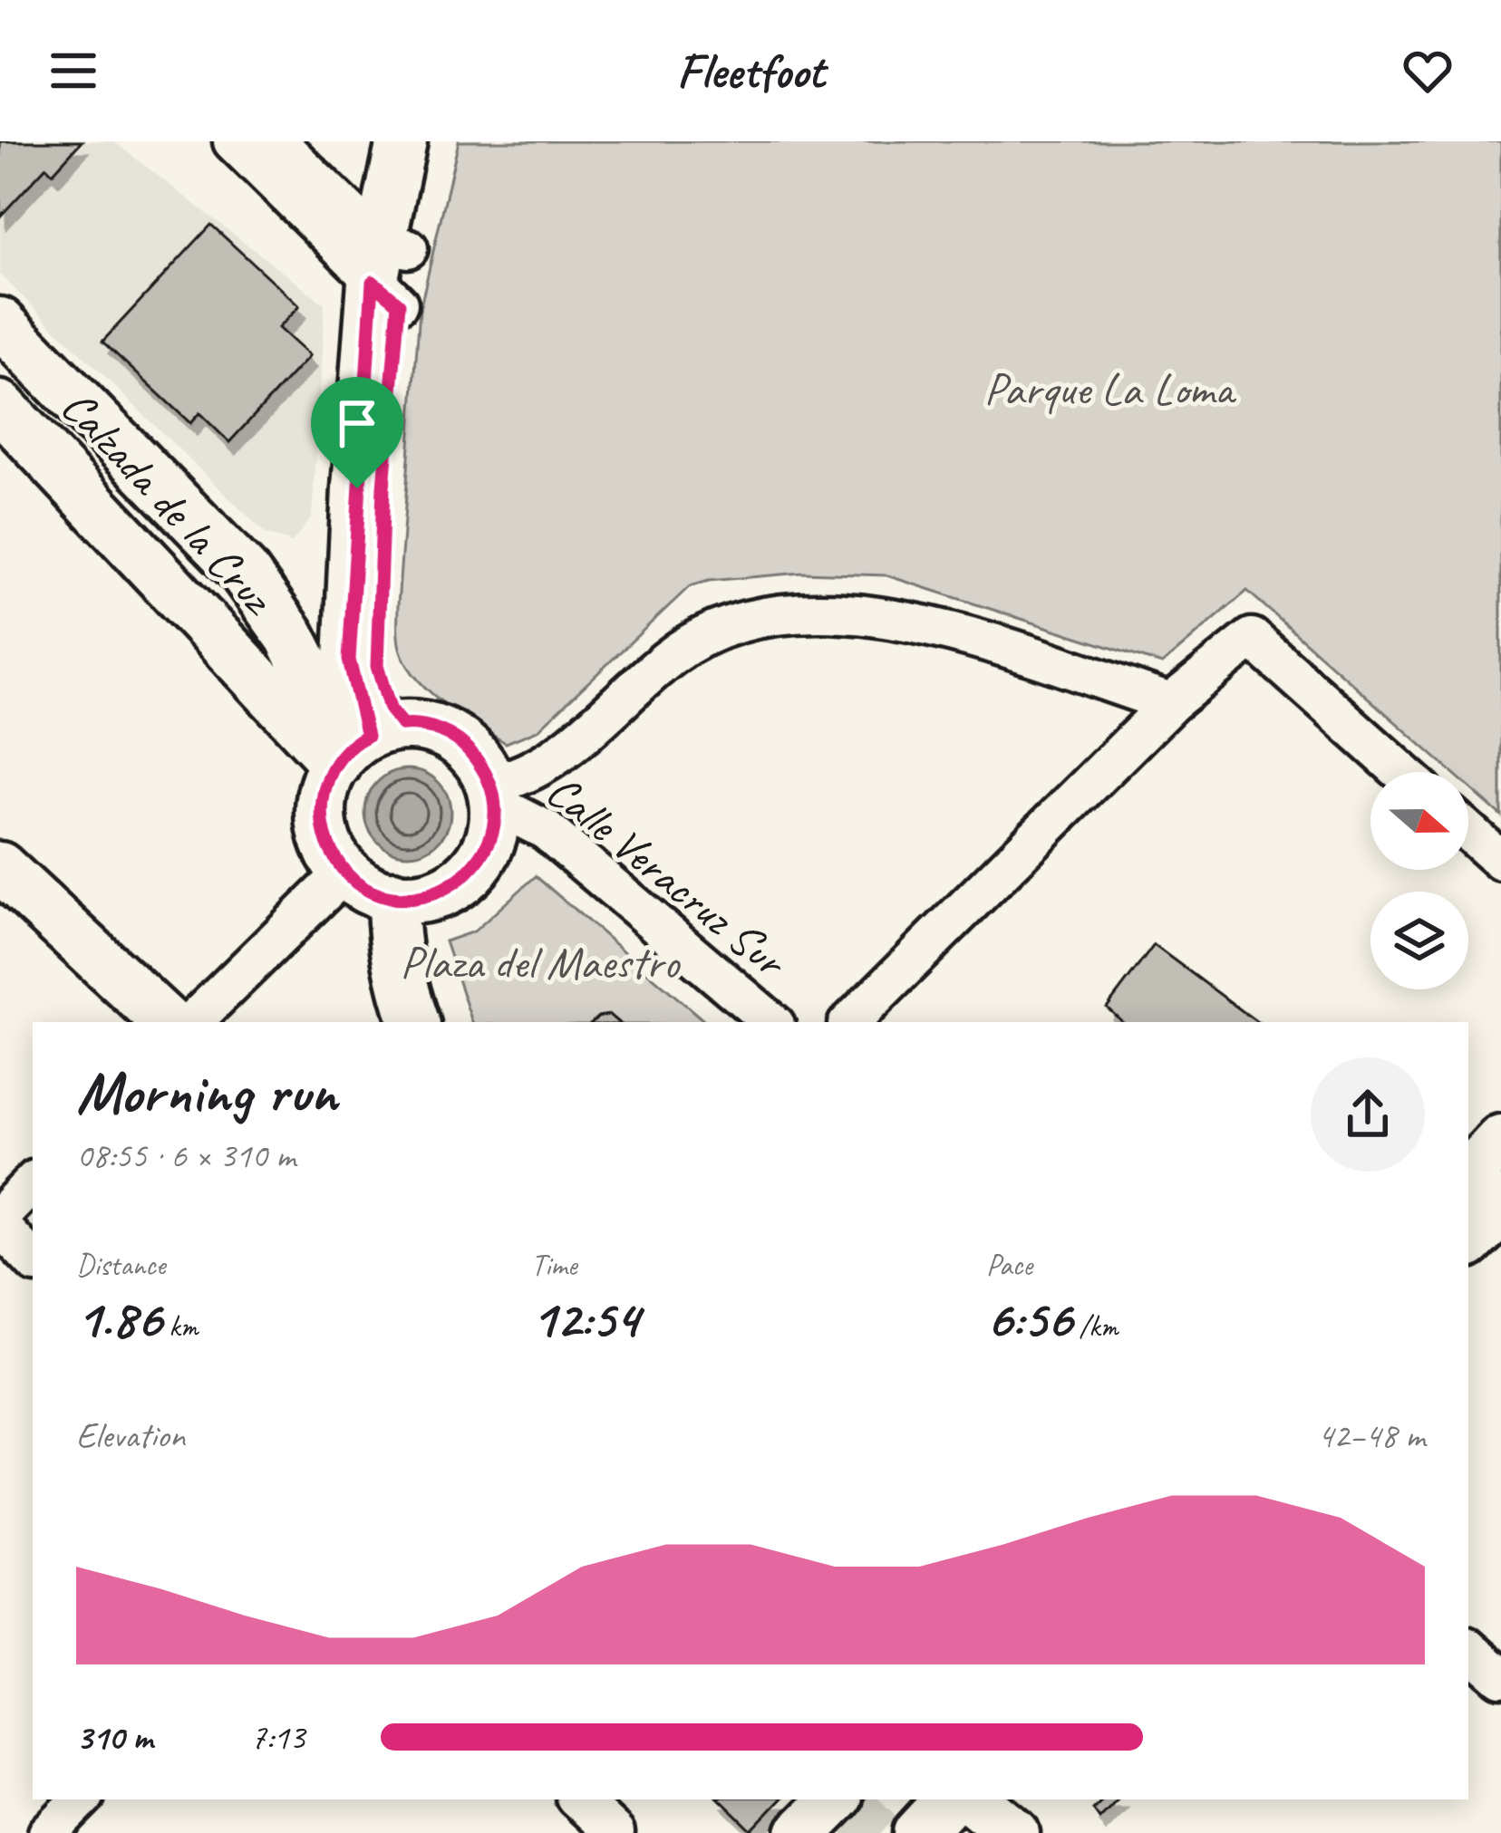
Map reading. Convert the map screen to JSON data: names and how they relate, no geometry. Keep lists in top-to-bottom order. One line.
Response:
{"streets":{"main road":["Calzada de la Cruz"],"street":["Calle Veracruz Sur"]},"crossings":[["Calzada de la Cruz","Calle Veracruz Sur"]],"parks":["Parque La Loma","Plaza del Maestro"],"north":"right","page":{"header":"Fleetfoot","heading":["Morning run","08:55 · 6 × 310 m"],"stats":[["Distance","1.86 km"],["Time","12:54"],["Pace","6:56 /km"]],"chart":["Elevation","42–48 m"],"list":[{"name":"310 m","note":"7:13"}]}}
